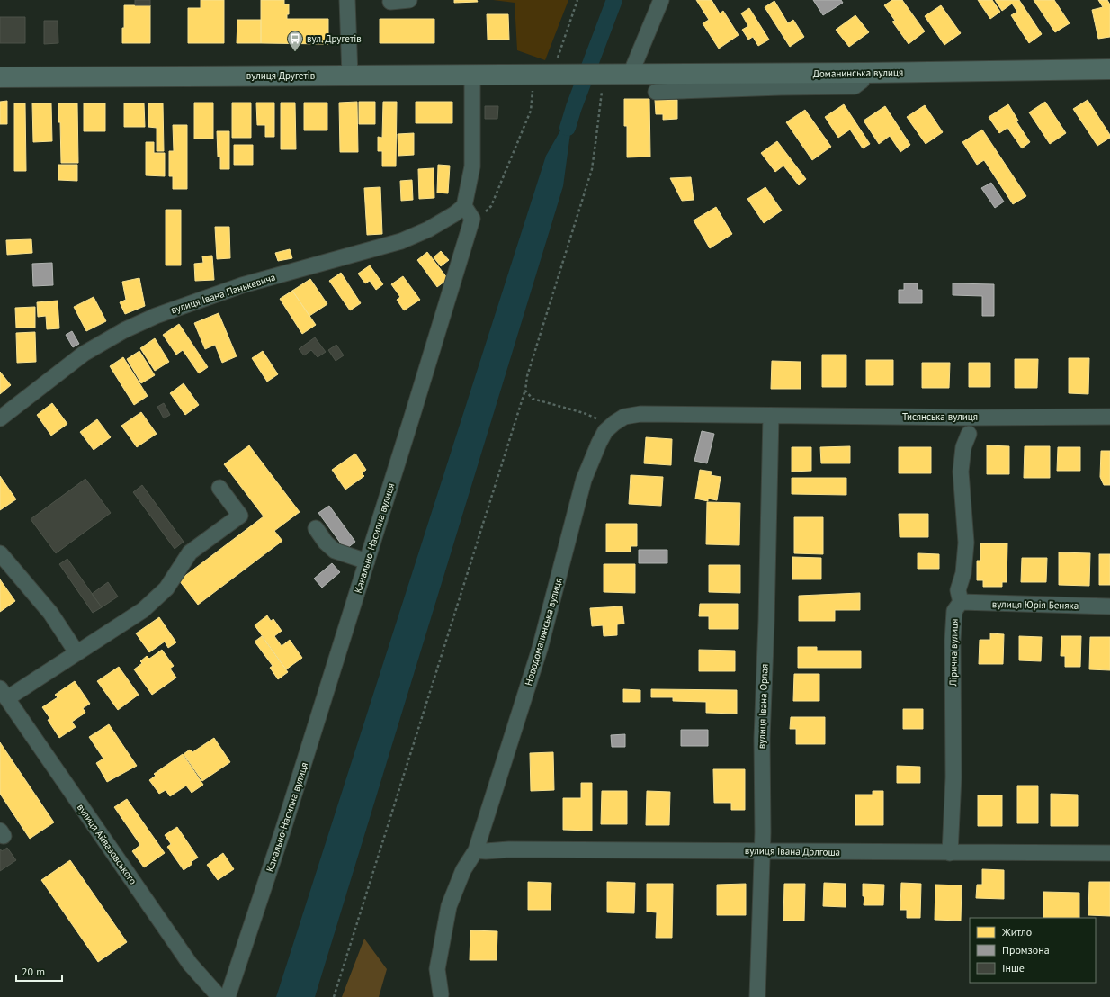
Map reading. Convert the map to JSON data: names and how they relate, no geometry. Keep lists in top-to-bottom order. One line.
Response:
{"streets":{"main road":["Доманинська вулиця","вулиця Другетів"],"street":["вулиця Івана Панькевича","Тисянська вулиця","Канально-Насипна вулиця","вулиця Юрія Беняка","Новодоманинська вулиця","Лірична вулиця","вулиця Івана Орлая","вулиця Айвазовського","вулиця Івана Долгоша"]},"crossings":[["Доманинська вулиця","вулиця Другетів"],["вулиця Другетів","Канально-Насипна вулиця"],["вулиця Івана Панькевича","Канально-Насипна вулиця"],["Тисянська вулиця","Новодоманинська вулиця"],["Тисянська вулиця","вулиця Івана Орлая"],["вулиця Юрія Беняка","Лірична вулиця"],["Новодоманинська вулиця","вулиця Івана Орлая"],["Новодоманинська вулиця","вулиця Івана Долгоша"],["Лірична вулиця","вулиця Івана Долгоша"],["вулиця Івана Орлая","вулиця Івана Долгоша"]],"places":{"bus stop":["вул. Другетів"]},"legend":["Житло","Промзона","Інше"],"scale_bar":"20 m"}
